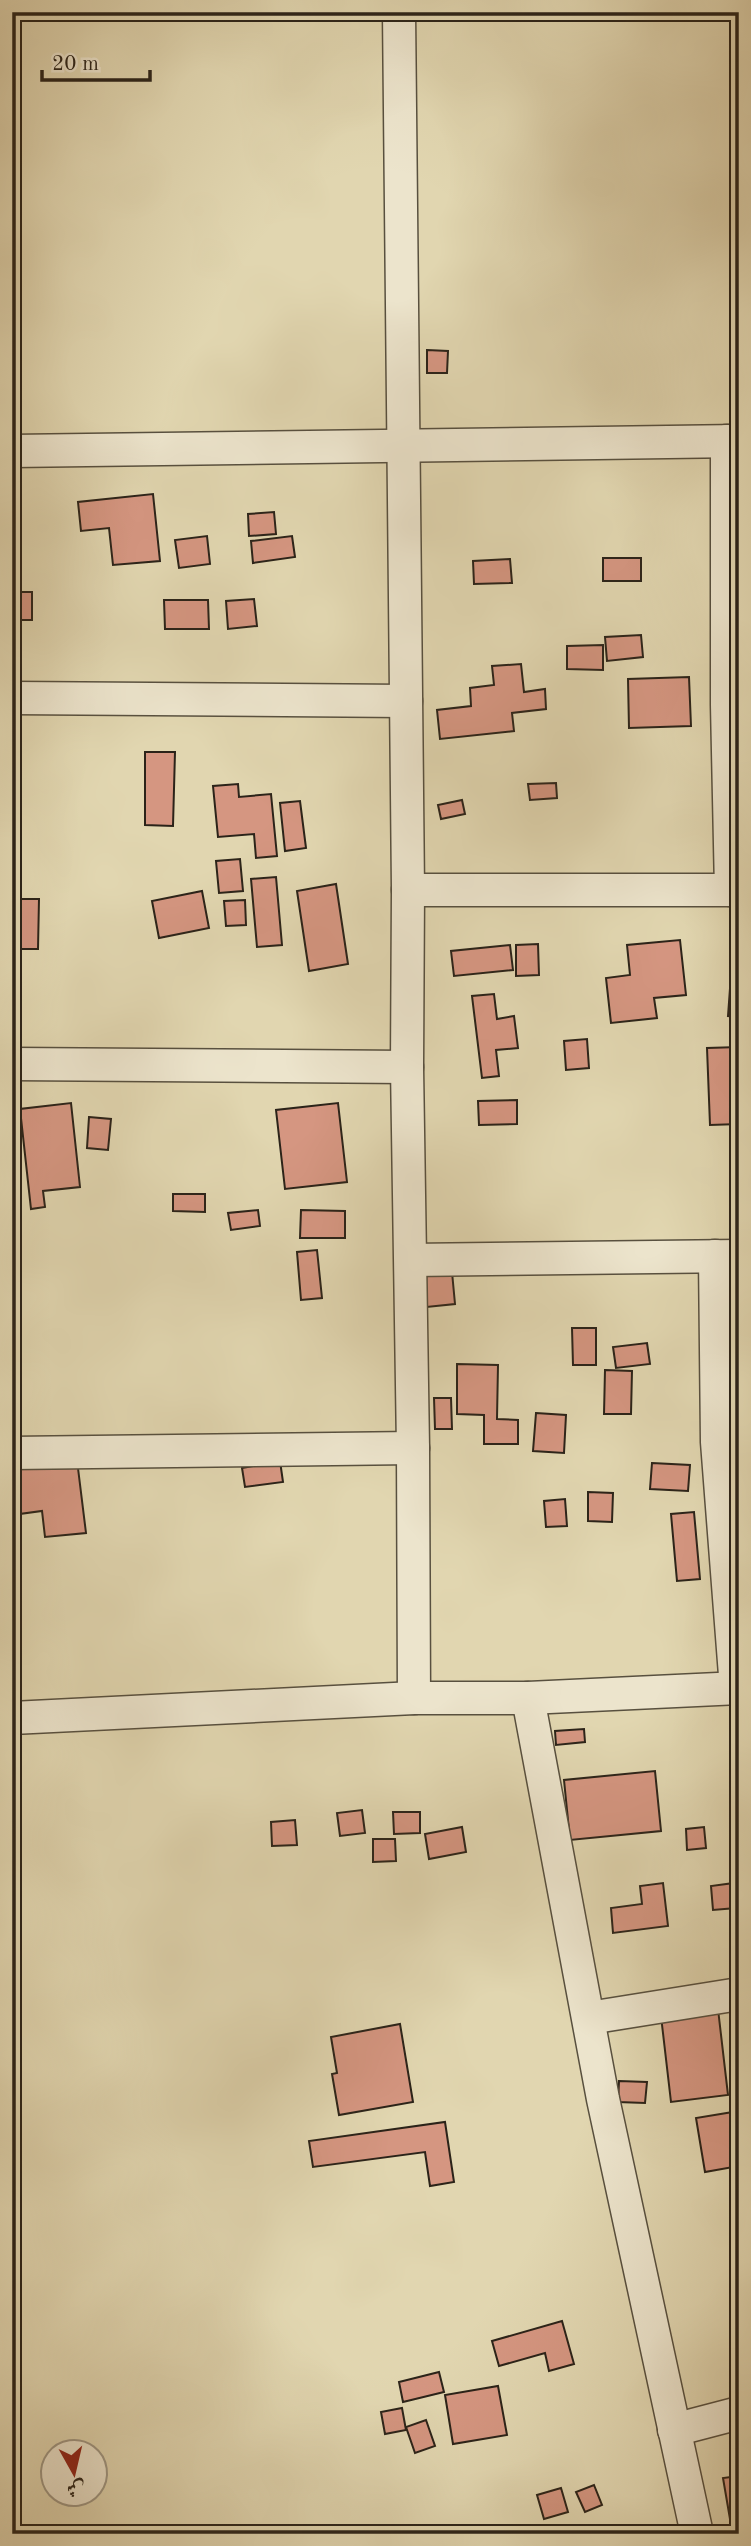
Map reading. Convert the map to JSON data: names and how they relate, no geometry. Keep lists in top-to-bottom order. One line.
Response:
{"scale_bar":"20 m","north":"bottom"}
